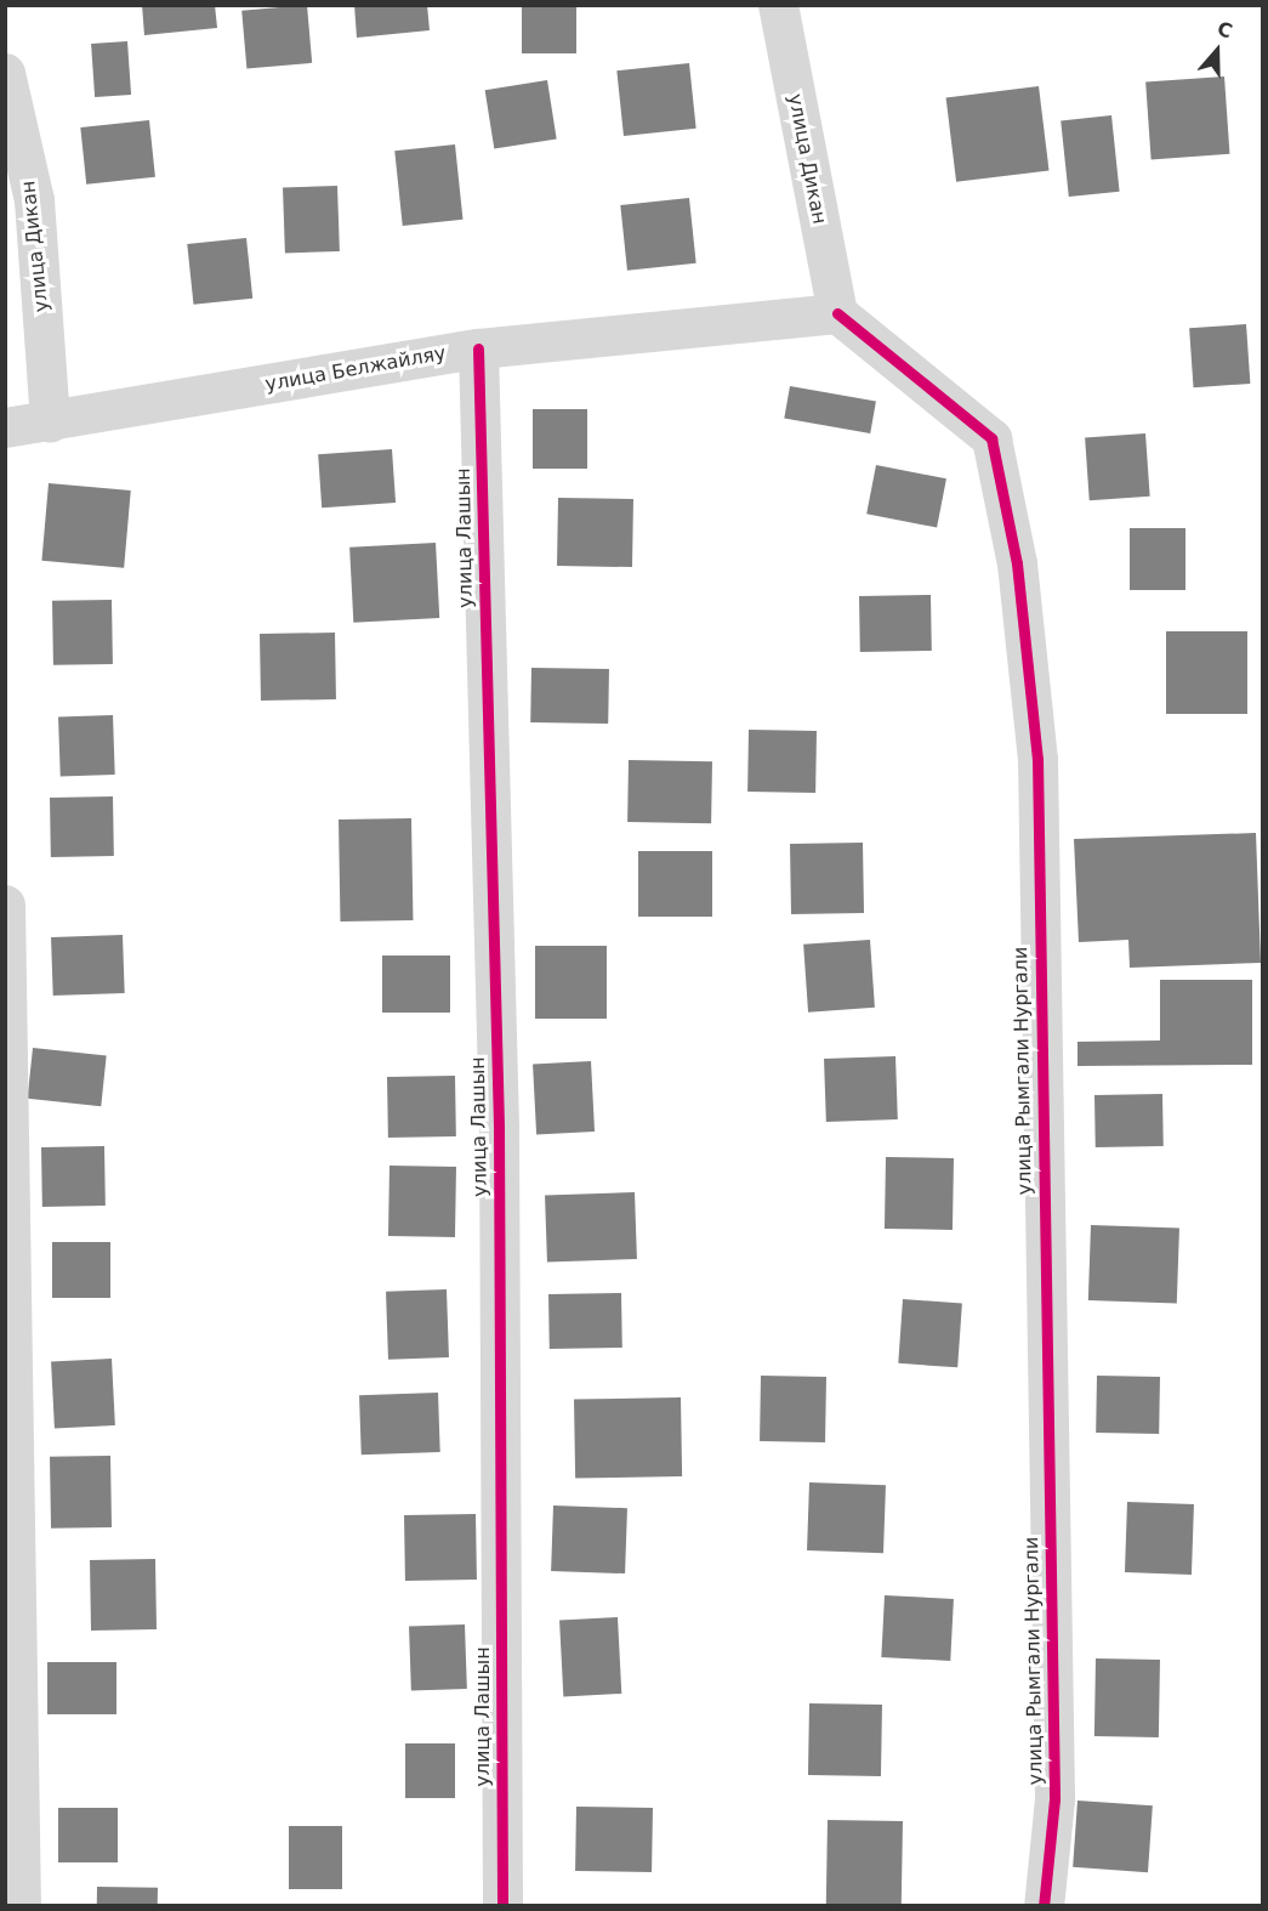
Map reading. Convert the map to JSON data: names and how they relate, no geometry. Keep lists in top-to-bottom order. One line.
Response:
{"streets":{"street":["улица Дикан","улица Белжайляу","улица Лашын","улица Рымгали Нургали"]},"crossings":[["улица Дикан","улица Белжайляу"],["улица Дикан","улица Рымгали Нургали"],["улица Белжайляу","улица Лашын"],["улица Белжайляу","улица Рымгали Нургали"]],"north":"top"}
